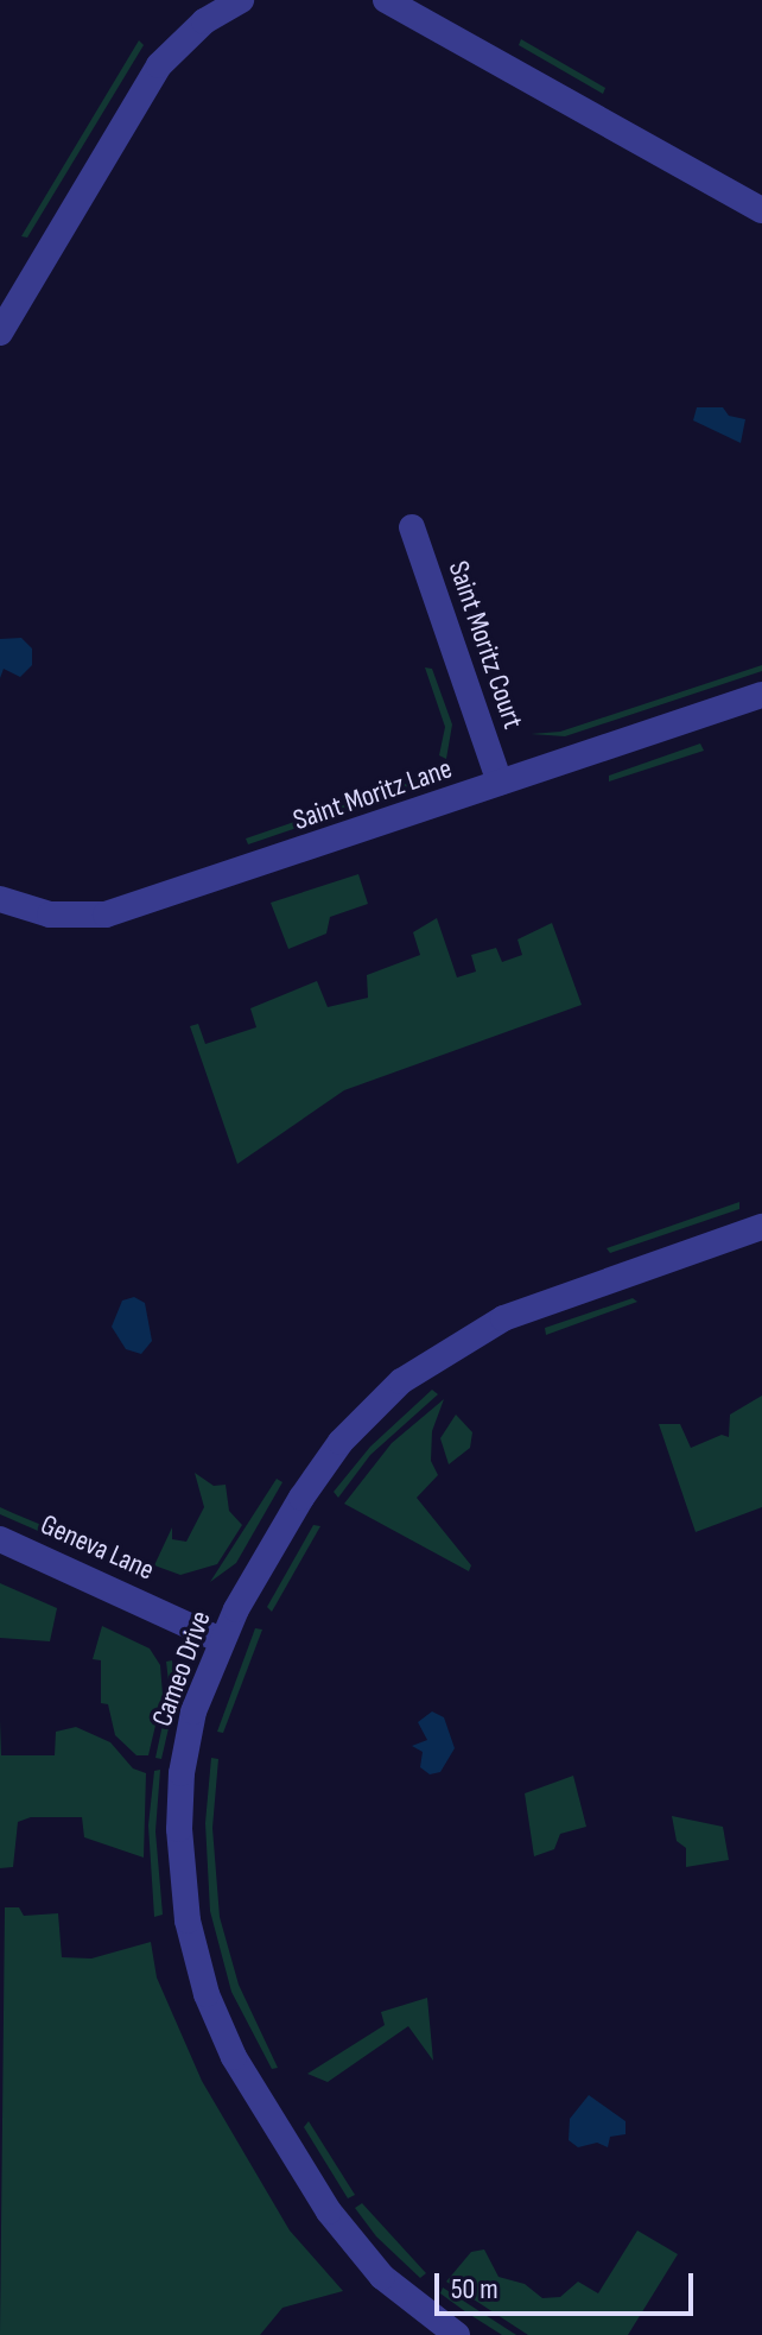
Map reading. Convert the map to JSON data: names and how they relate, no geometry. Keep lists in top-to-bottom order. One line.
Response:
{"streets":{"street":["Saint Moritz Court","Saint Moritz Lane","Geneva Lane","Cameo Drive"]},"crossings":[["Saint Moritz Court","Saint Moritz Lane"],["Geneva Lane","Cameo Drive"]],"scale_bar":"50 m"}
